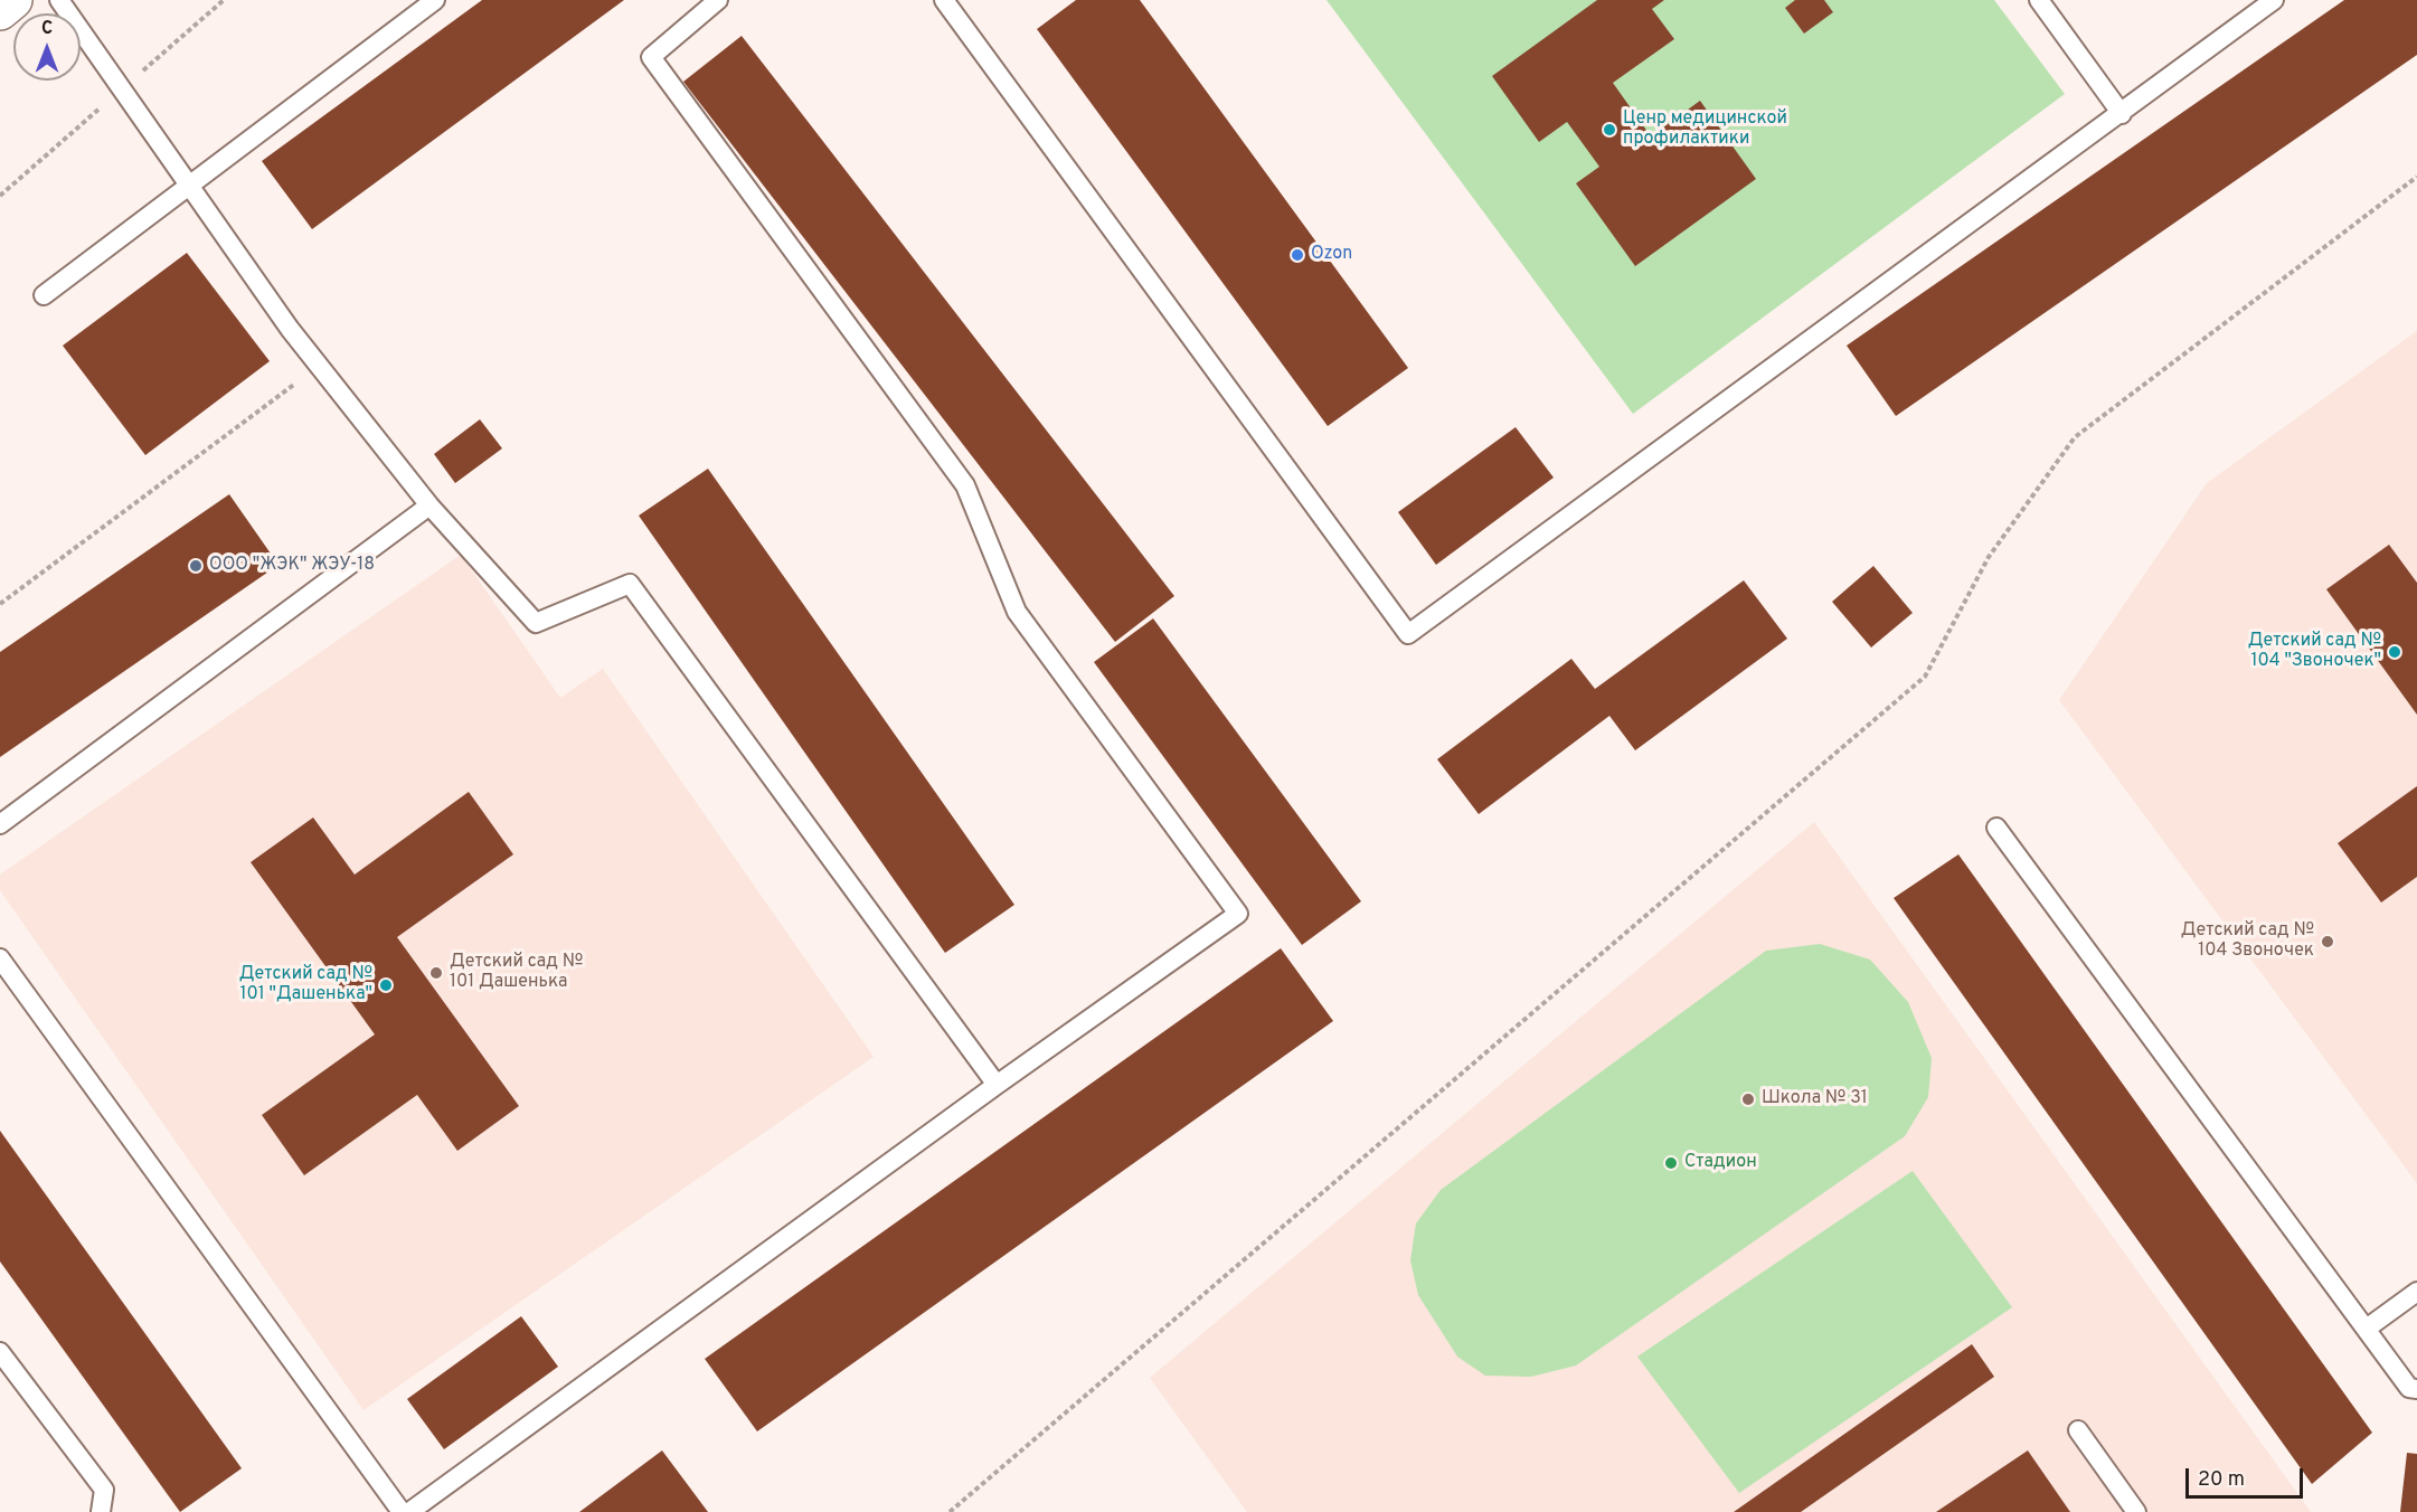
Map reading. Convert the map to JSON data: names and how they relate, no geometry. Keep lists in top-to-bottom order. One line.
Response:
{"places":["Ценр медицинской профилактики","Ozon","ООО \"ЖЭК\" ЖЭУ-18","Детский сад № 104 \"Звоночек\"","Детский сад № 104 Звоночек","Детский сад № 101 Дашенька","Детский сад № 101 \"Дашенька\"","Школа № 31","Стадион"],"scale_bar":"20 m","north":"top"}
